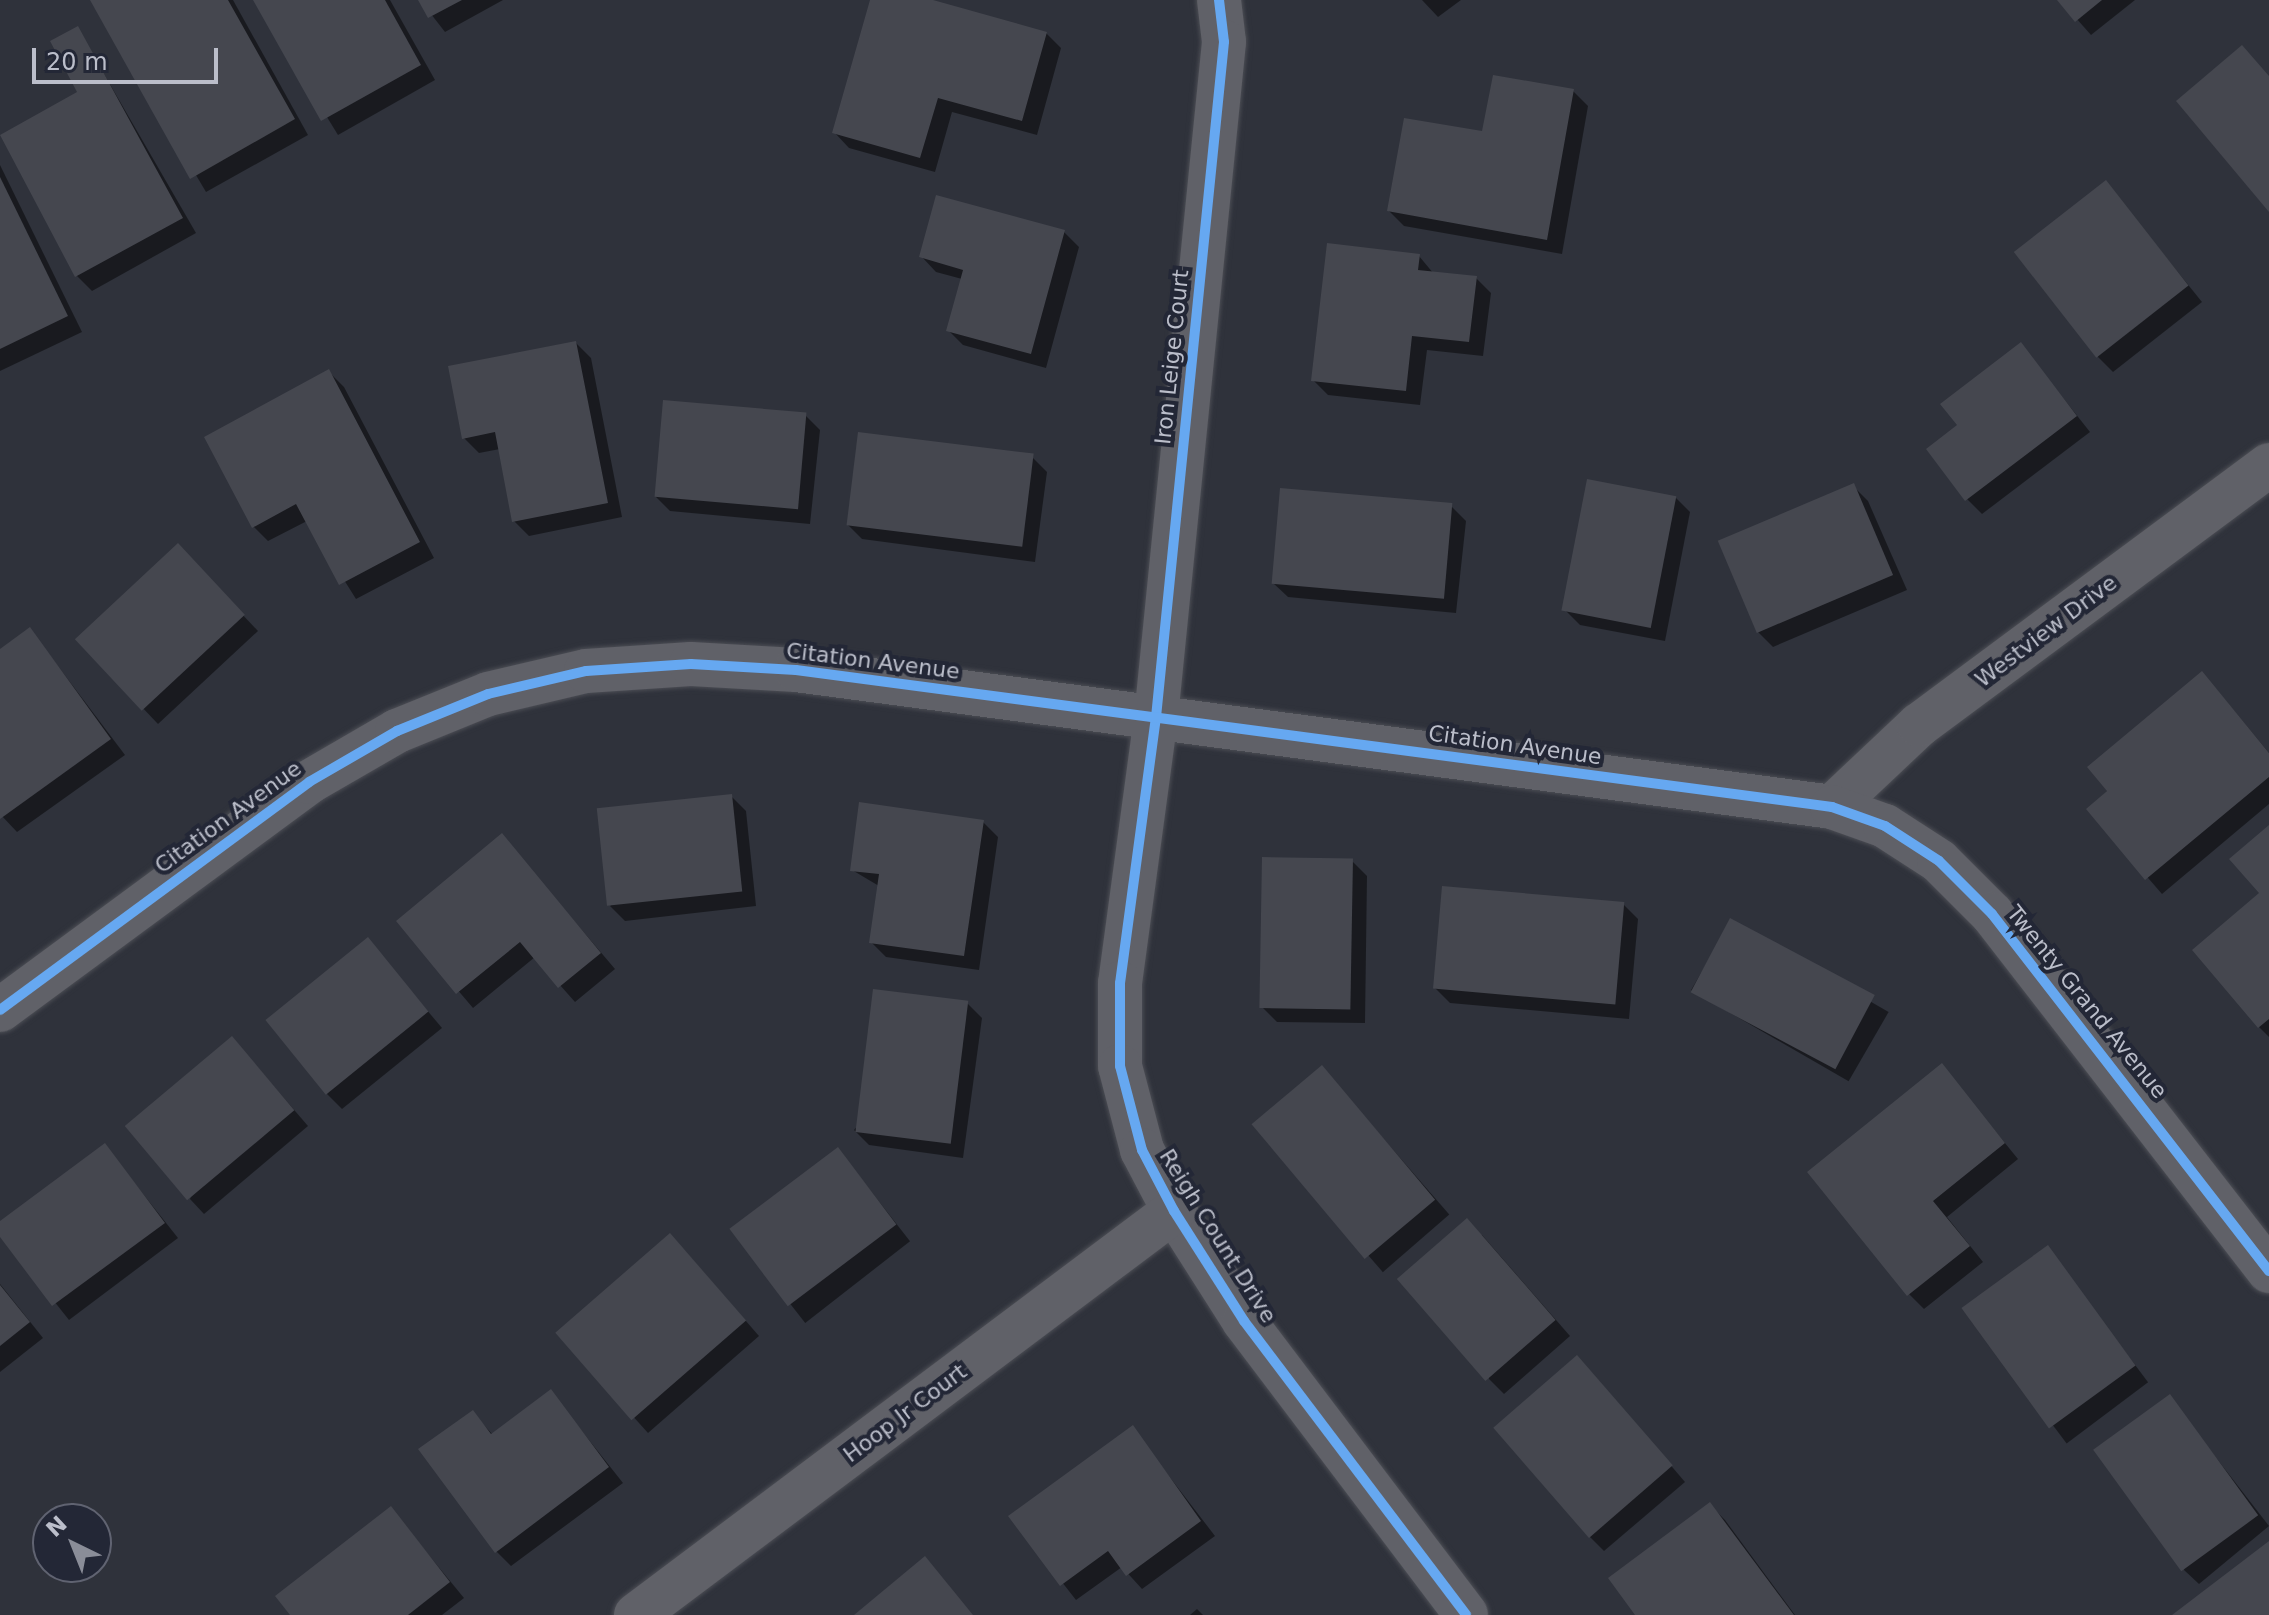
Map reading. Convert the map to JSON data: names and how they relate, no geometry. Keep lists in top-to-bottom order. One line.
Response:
{"streets":{"street":["Iron Leige Court","Westview Drive","Citation Avenue","Twenty Grand Avenue","Reigh Count Drive","Hoop Jr Court"]},"crossings":[["Iron Leige Court","Citation Avenue"],["Iron Leige Court","Reigh Count Drive"],["Westview Drive","Citation Avenue"],["Westview Drive","Twenty Grand Avenue"],["Citation Avenue","Twenty Grand Avenue"],["Citation Avenue","Reigh Count Drive"],["Reigh Count Drive","Hoop Jr Court"]],"scale_bar":"20 m","north":"top left"}
